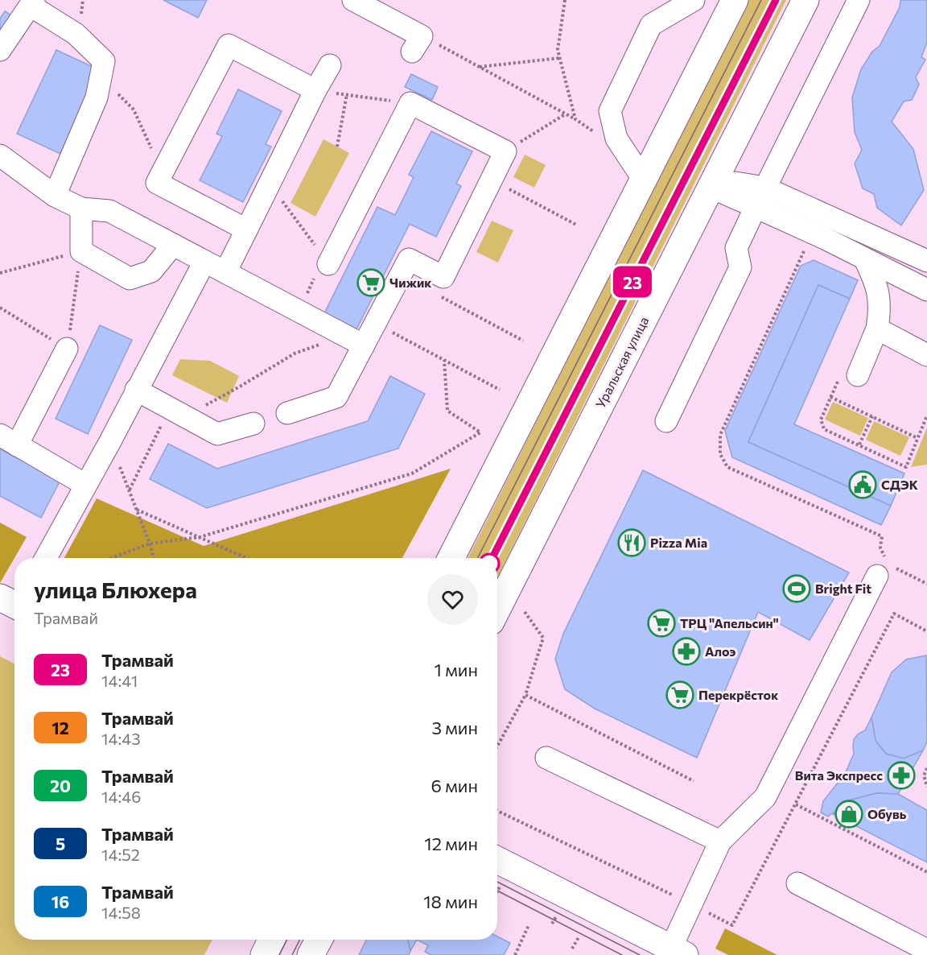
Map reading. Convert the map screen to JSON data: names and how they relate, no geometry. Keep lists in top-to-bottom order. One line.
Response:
{"streets":{"main road":["Уральская улица"]},"places":{"supermarket":["Чижик","ТРЦ \"Апельсин\"","Перекрёсток"],"public building":["СДЭК"],"restaurant":["Pizza Mia"],"sports":["Bright Fit"],"pharmacy":["Алоэ","Вита Экспресс"],"shop":["Обувь"]},"lines":["tram line 23"],"page":{"on_map":"23","heading":["улица Блюхера","Трамвай"],"list":[{"mark":"23","name":"Трамвай","note":"14:41","value":"1 мин"},{"mark":"12","name":"Трамвай","note":"14:43","value":"3 мин"},{"mark":"20","name":"Трамвай","note":"14:46","value":"6 мин"},{"mark":"5","name":"Трамвай","note":"14:52","value":"12 мин"},{"mark":"16","name":"Трамвай","note":"14:58","value":"18 мин"}]}}
